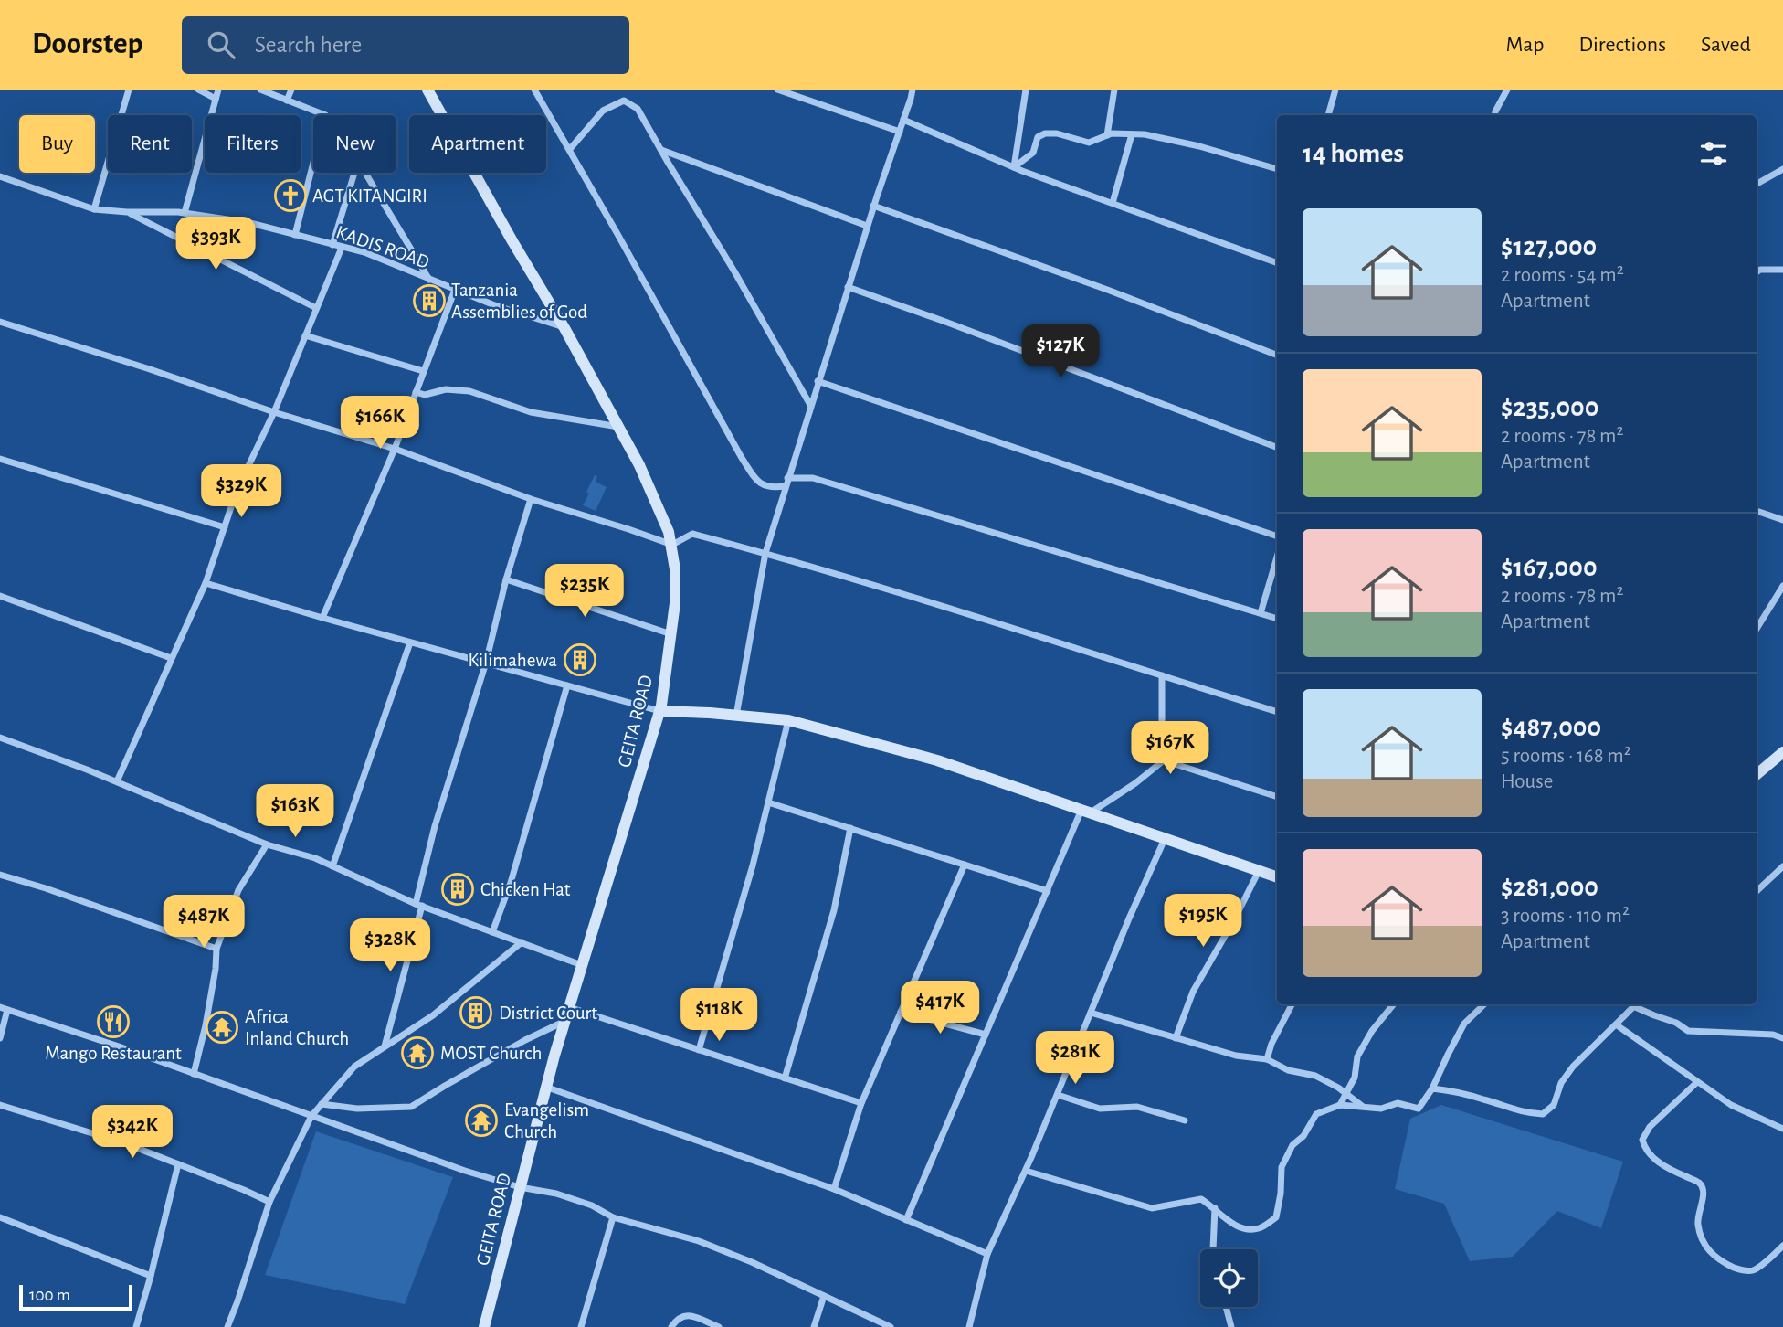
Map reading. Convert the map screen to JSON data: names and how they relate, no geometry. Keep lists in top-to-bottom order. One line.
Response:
{"streets":{"main road":["GEITA ROAD"],"street":["KADIS ROAD"]},"crossings":[["KADIS ROAD","GEITA ROAD"]],"places":{"church":["AGT KITANGIRI"],"building":["Tanzania Assemblies of God","Kilimahewa","Chicken Hat","District Court"],"restaurant":["Mango Restaurant"],"temple":["Africa Inland Church","MOST Church","Evangelism Church"]},"scale_bar":"100 m","page":{"header":"Doorstep","search":"Search here","nav":["Map","Directions","Saved"],"chip":["Buy","Rent","Filters","New","Apartment"],"heading":"14 homes","list":[{"name":"$127,000","note":"2 rooms · 54 m² · Apartment"},{"name":"$235,000","note":"2 rooms · 78 m² · Apartment"},{"name":"$167,000","note":"2 rooms · 78 m² · Apartment"},{"name":"$487,000","note":"5 rooms · 168 m² · House"},{"name":"$281,000","note":"3 rooms · 110 m² · Apartment"}],"price":["$393K","$127K","$166K","$329K","$235K","$167K","$163K","$195K","$487K","$328K","$417K","$118K","$281K","$342K"],"scale":"100 m"}}
